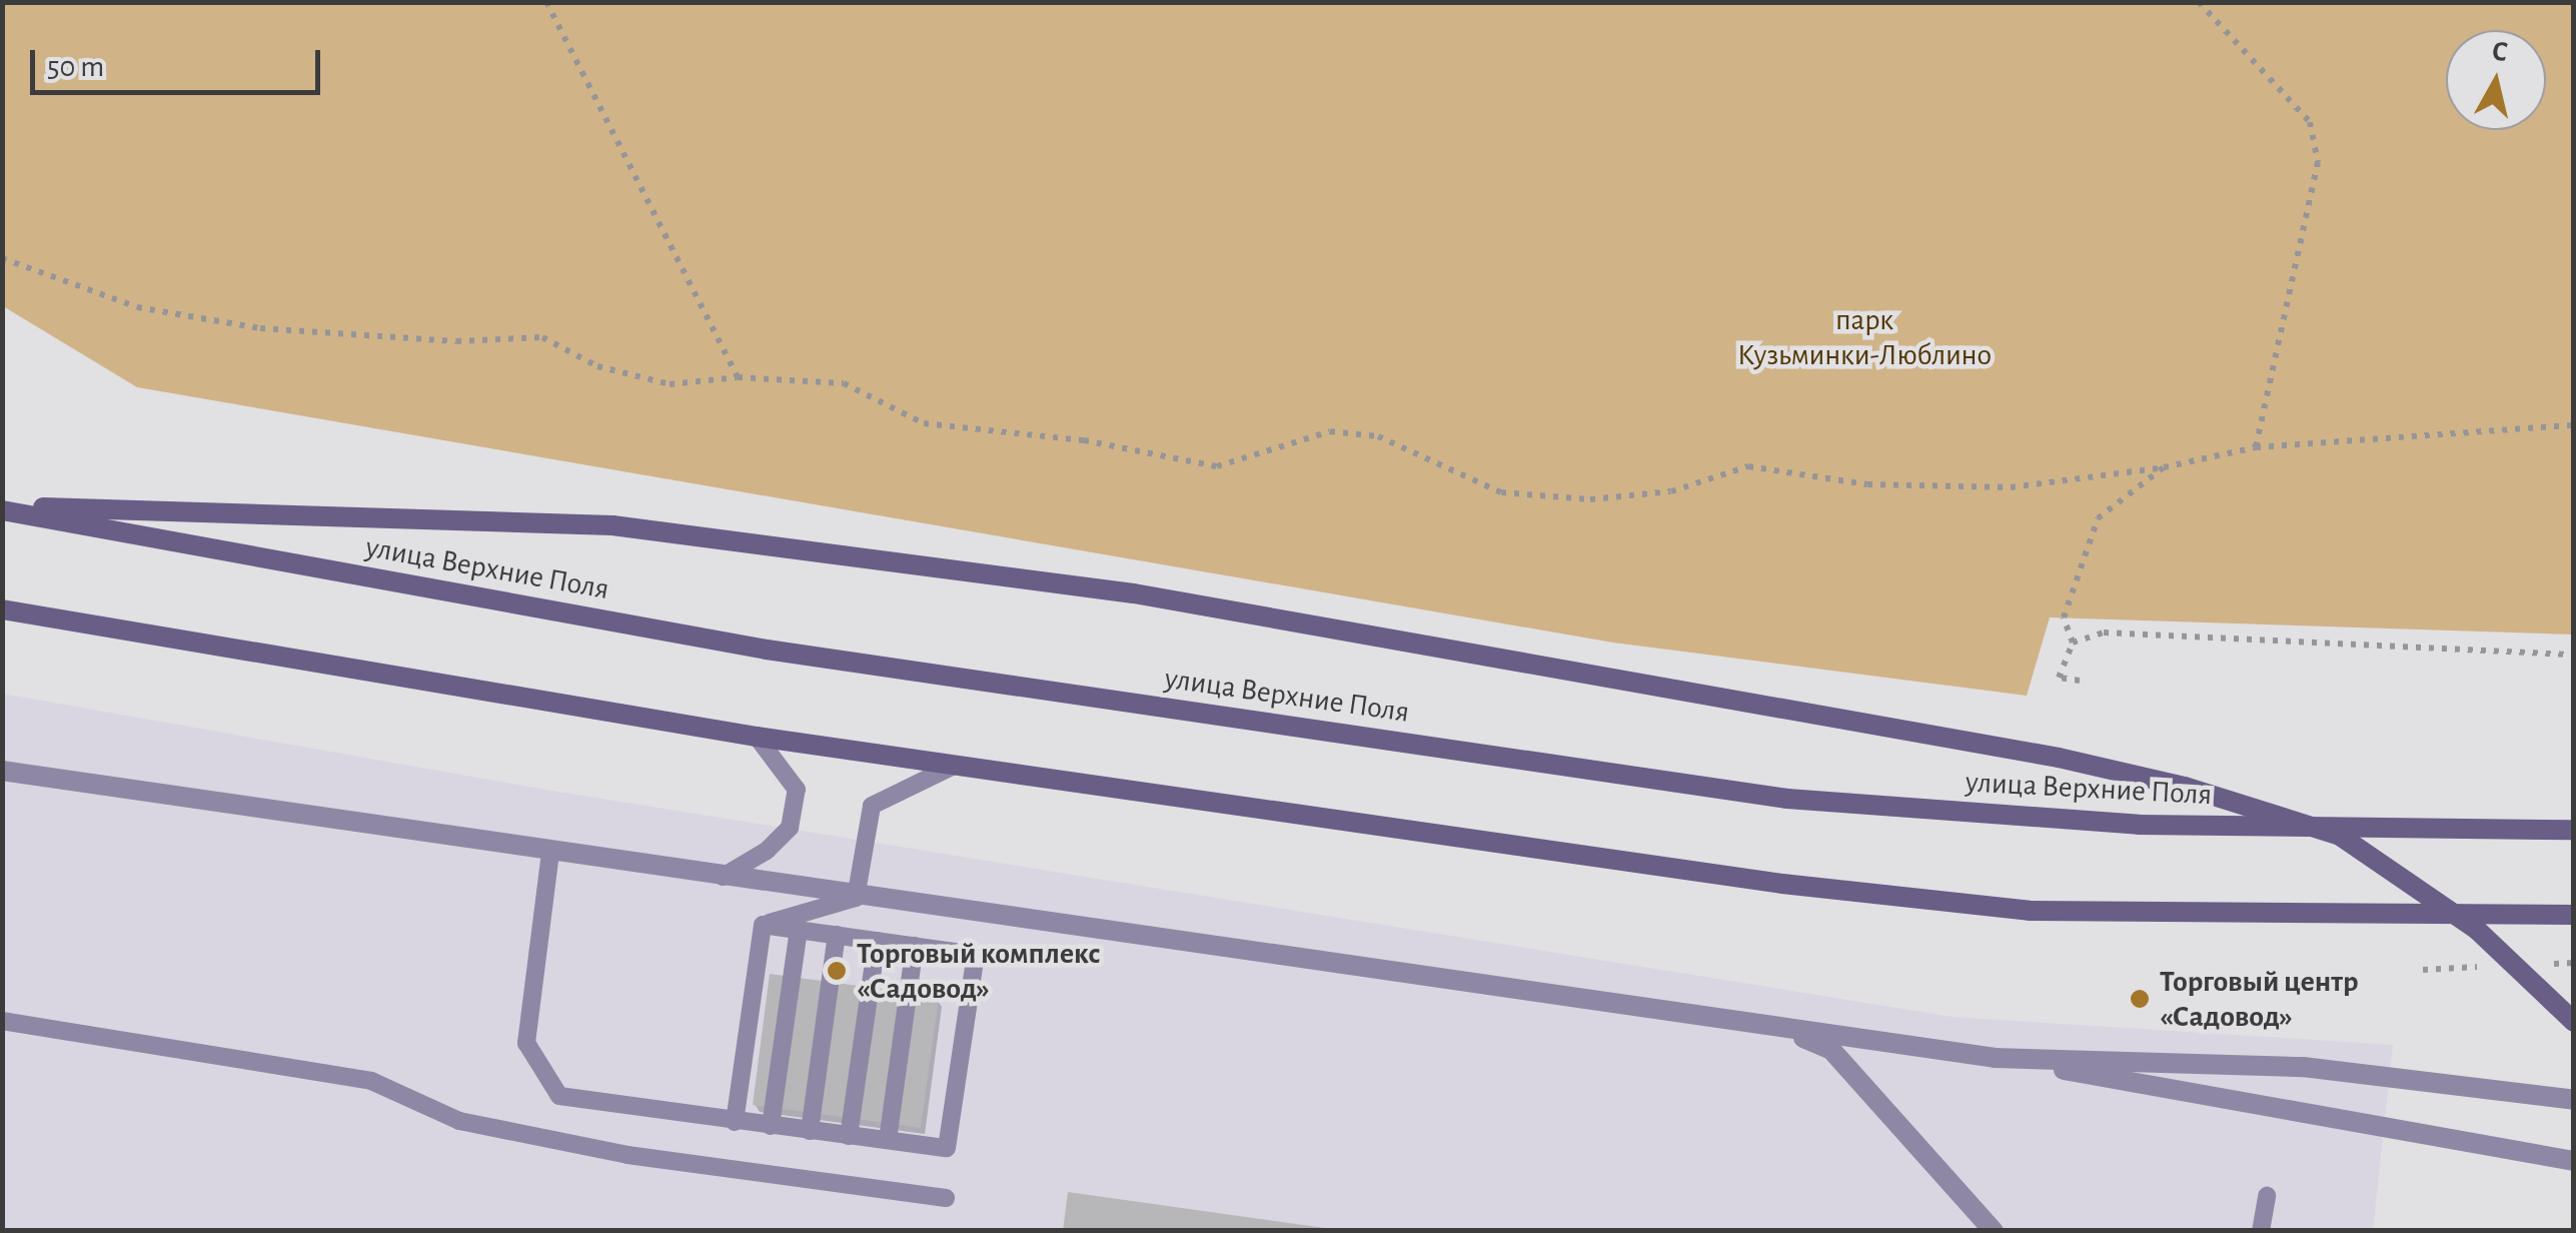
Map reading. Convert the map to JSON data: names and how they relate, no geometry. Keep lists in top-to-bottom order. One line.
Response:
{"streets":{"main road":["улица Верхние Поля"]},"parks":["парк Кузьминки-Люблино"],"places":["Торговый комплекс «Садовод»","Торговый центр «Садовод»"],"scale_bar":"50 m","north":"top"}
